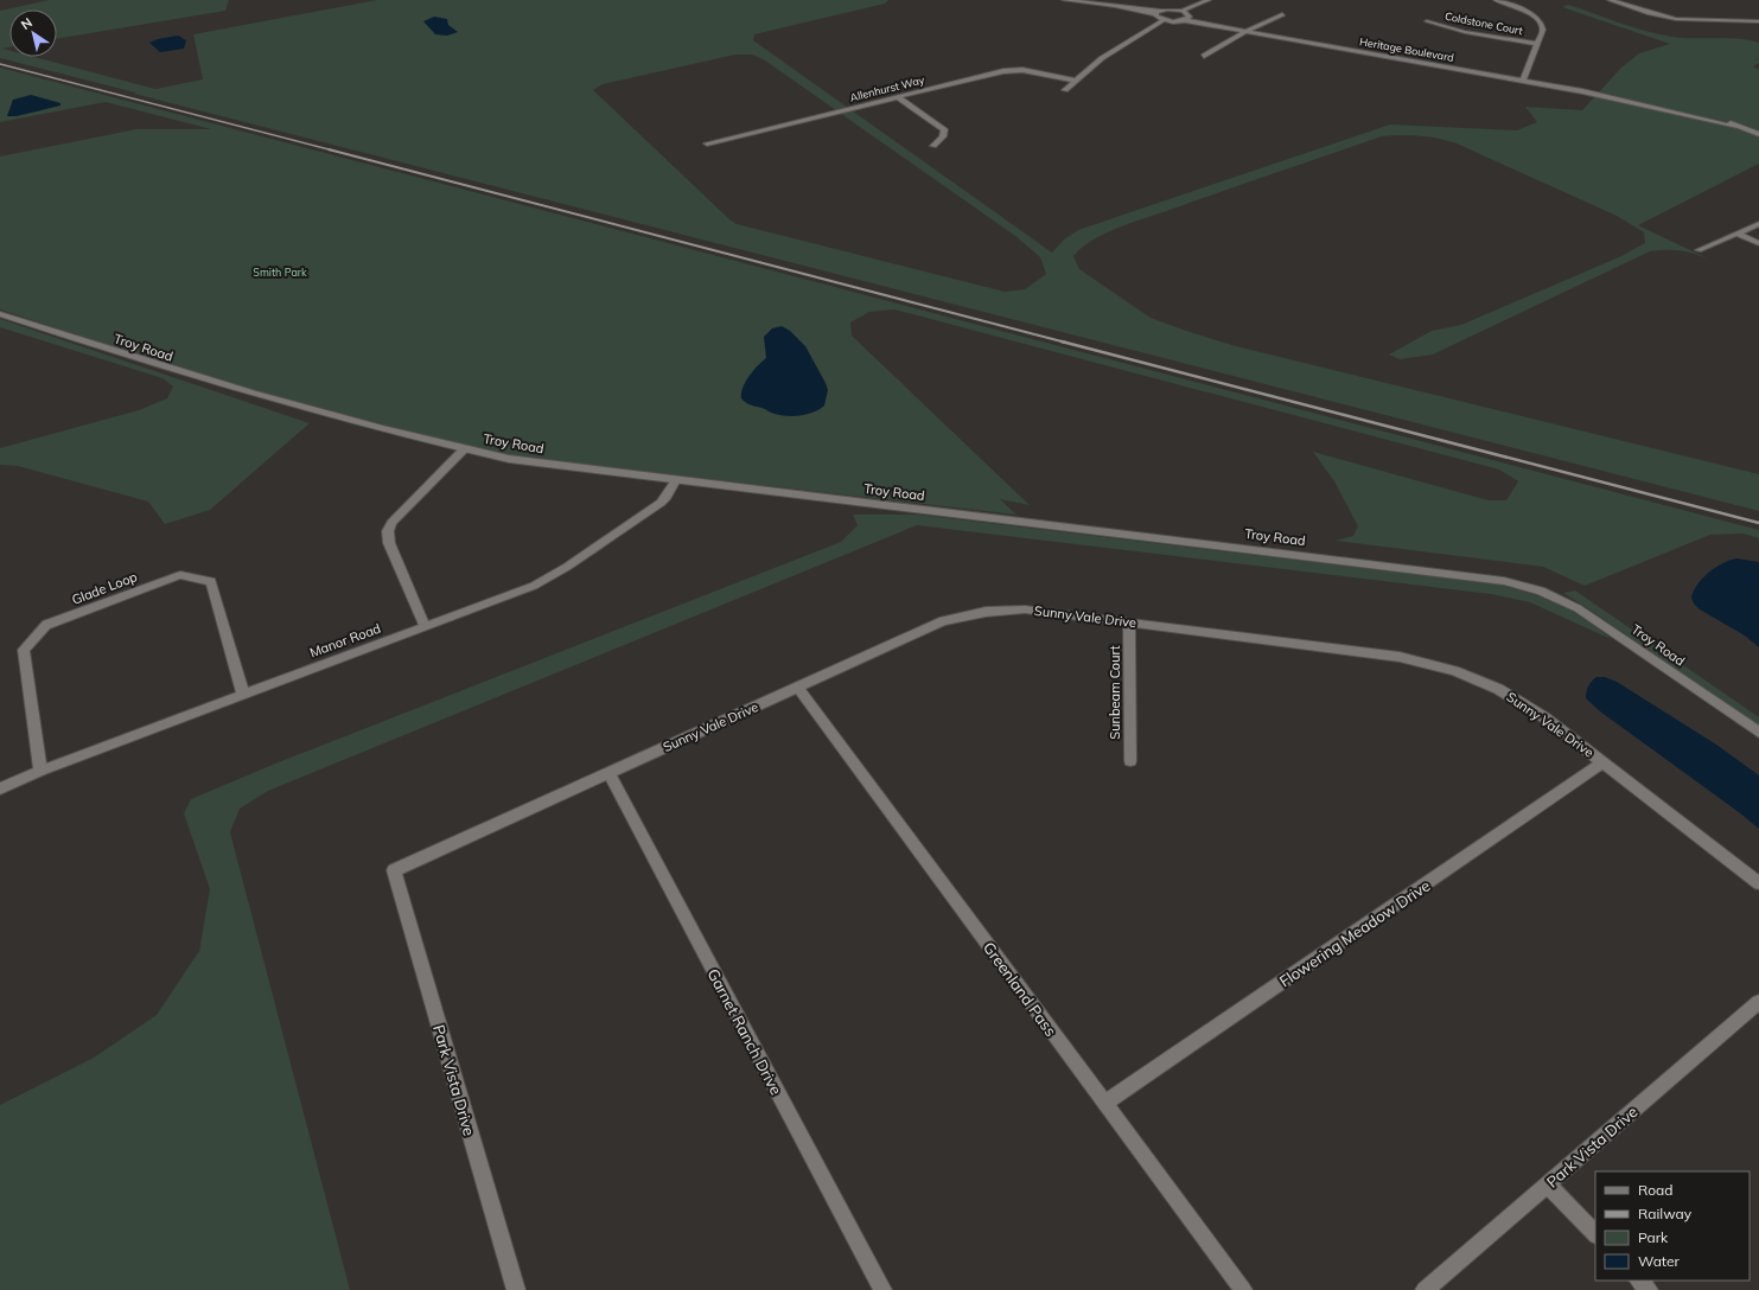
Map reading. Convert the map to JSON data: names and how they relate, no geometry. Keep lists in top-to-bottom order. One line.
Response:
{"streets":{"street":["Coldstone Court","Heritage Boulevard","Allenhurst Way","Troy Road","Glade Loop","Sunny Vale Drive","Manor Road","Sunbeam Court","Flowering Meadow Drive","Greenland Pass","Garnet Ranch Drive","Park Vista Drive"]},"crossings":[["Troy Road","Manor Road"],["Glade Loop","Manor Road"],["Sunny Vale Drive","Sunbeam Court"],["Sunny Vale Drive","Flowering Meadow Drive"],["Sunny Vale Drive","Greenland Pass"],["Sunny Vale Drive","Garnet Ranch Drive"],["Sunny Vale Drive","Park Vista Drive"],["Flowering Meadow Drive","Greenland Pass"]],"parks":["Smith Park"],"legend":["Road","Railway","Park","Water"],"north":"top left"}
